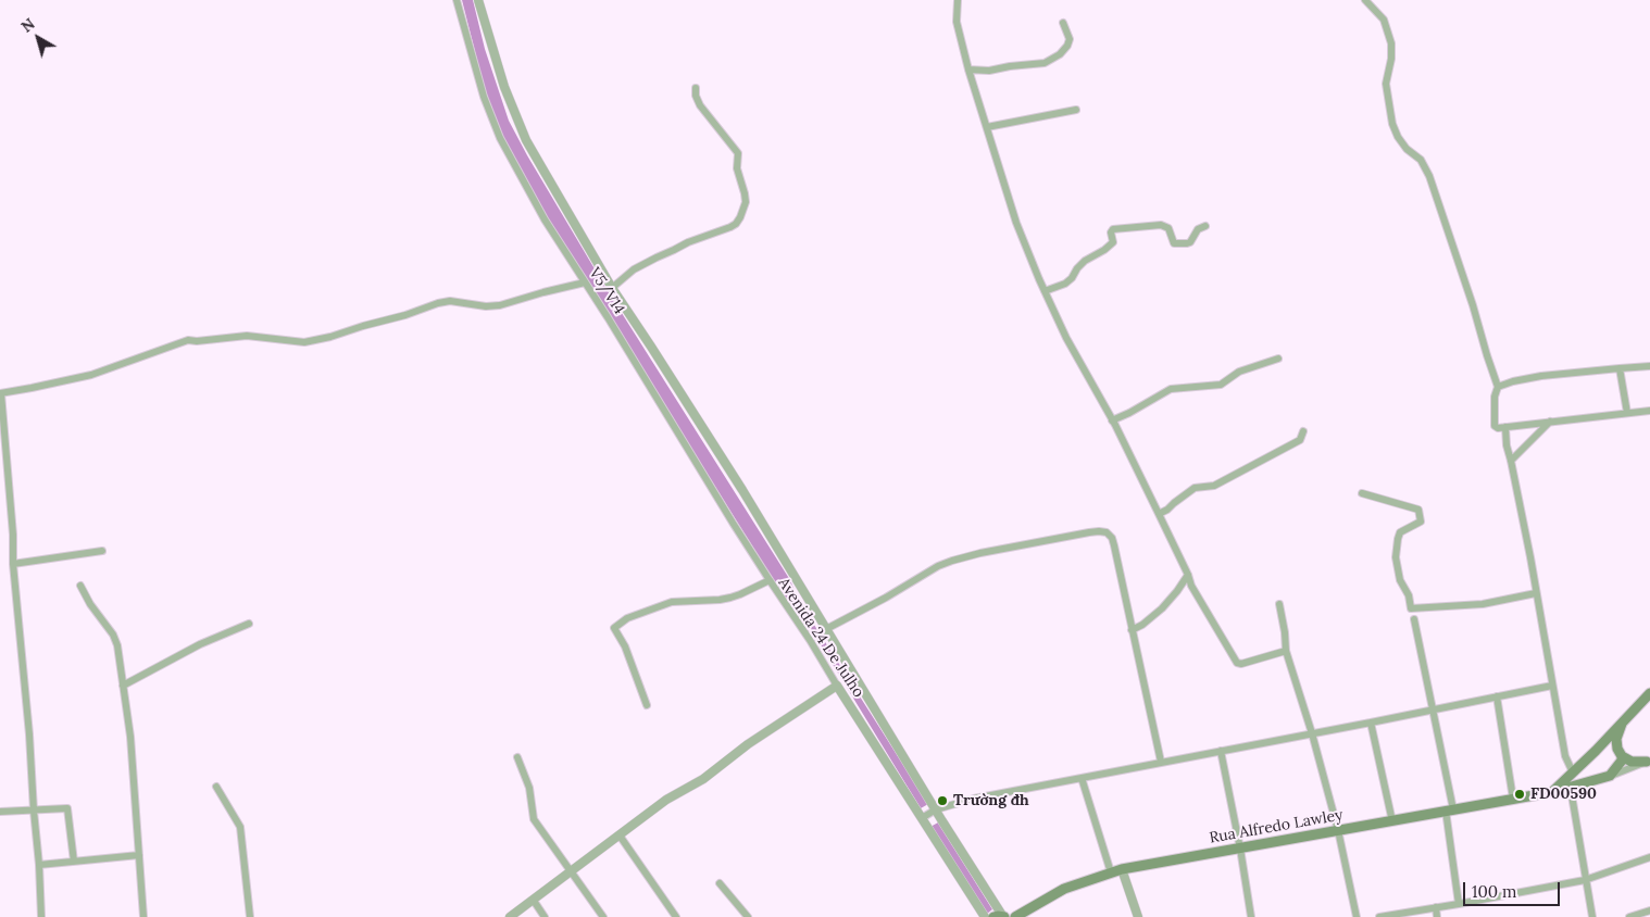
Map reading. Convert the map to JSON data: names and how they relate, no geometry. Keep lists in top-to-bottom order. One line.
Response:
{"streets":{"main road":["Rua Alfredo Lawley"],"street":["V5/V14","Avenida 24 De Julho"]},"crossings":[["V5/V14","Avenida 24 De Julho"]],"places":["FD00590","Trường đh"],"scale_bar":"100 m","north":"top left"}
